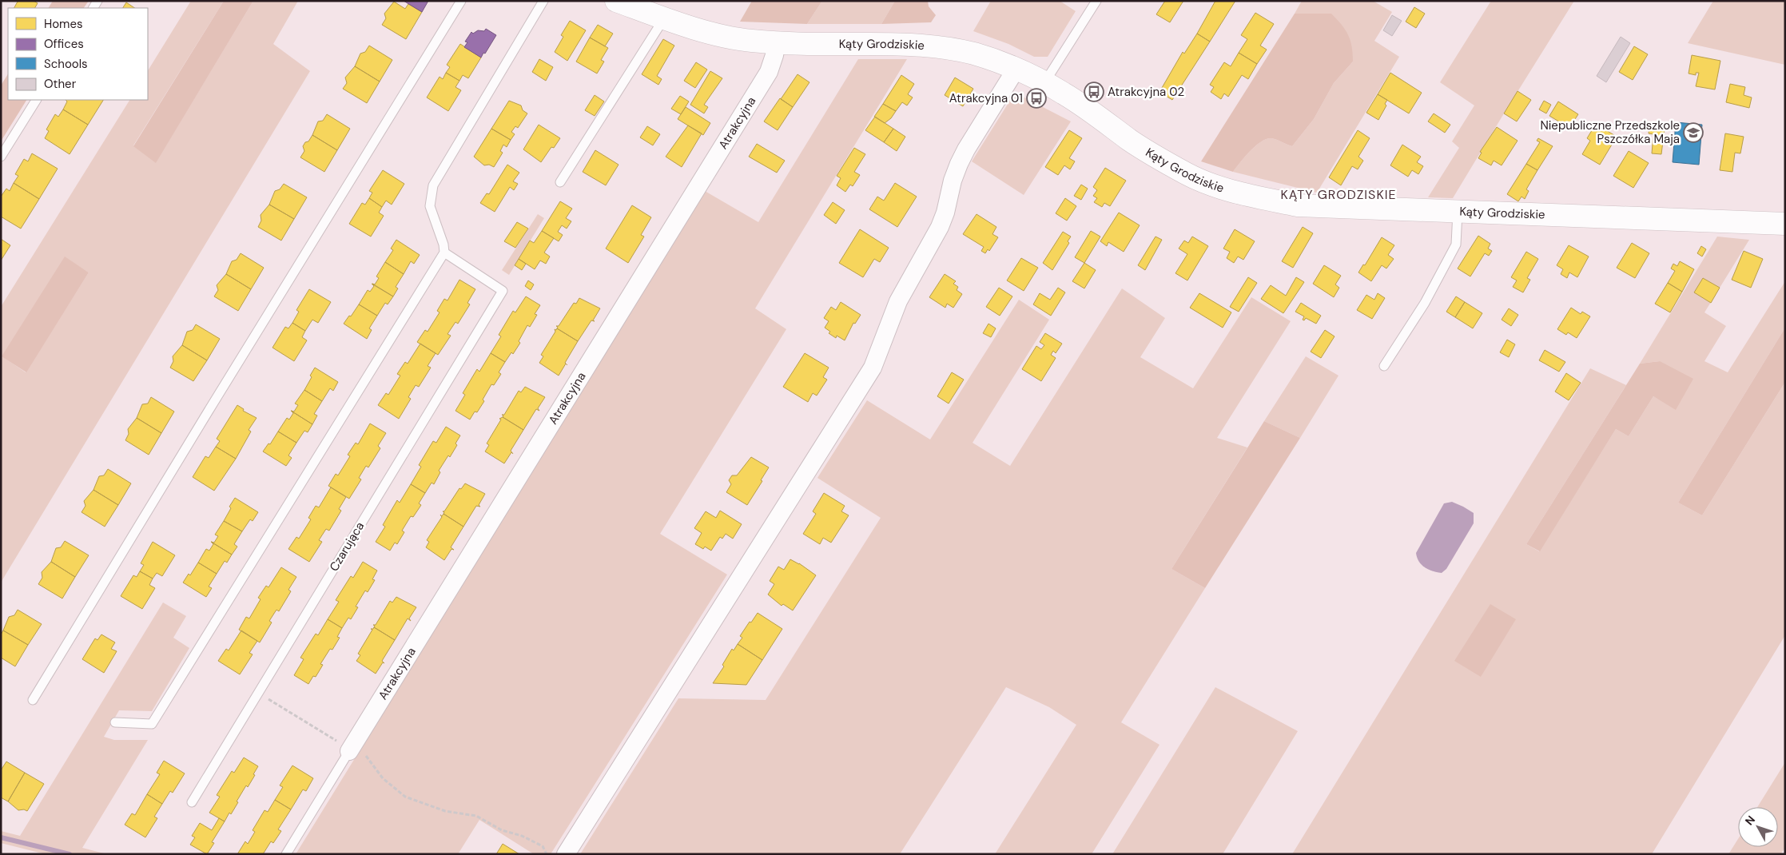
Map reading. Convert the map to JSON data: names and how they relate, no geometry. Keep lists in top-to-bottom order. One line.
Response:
{"streets":{"street":["Kąty Grodziskie","Atrakcyjna"],"lane":["Czarująca"]},"crossings":[["Kąty Grodziskie","Atrakcyjna"]],"districts":["KĄTY GRODZISKIE"],"places":{"bus stop":["Atrakcyjna 02","Atrakcyjna 01"],"school or university":["Niepubliczne Przedszkole Pszczółka Maja"]},"legend":["Homes","Offices","Schools","Other"],"north":"top left"}
